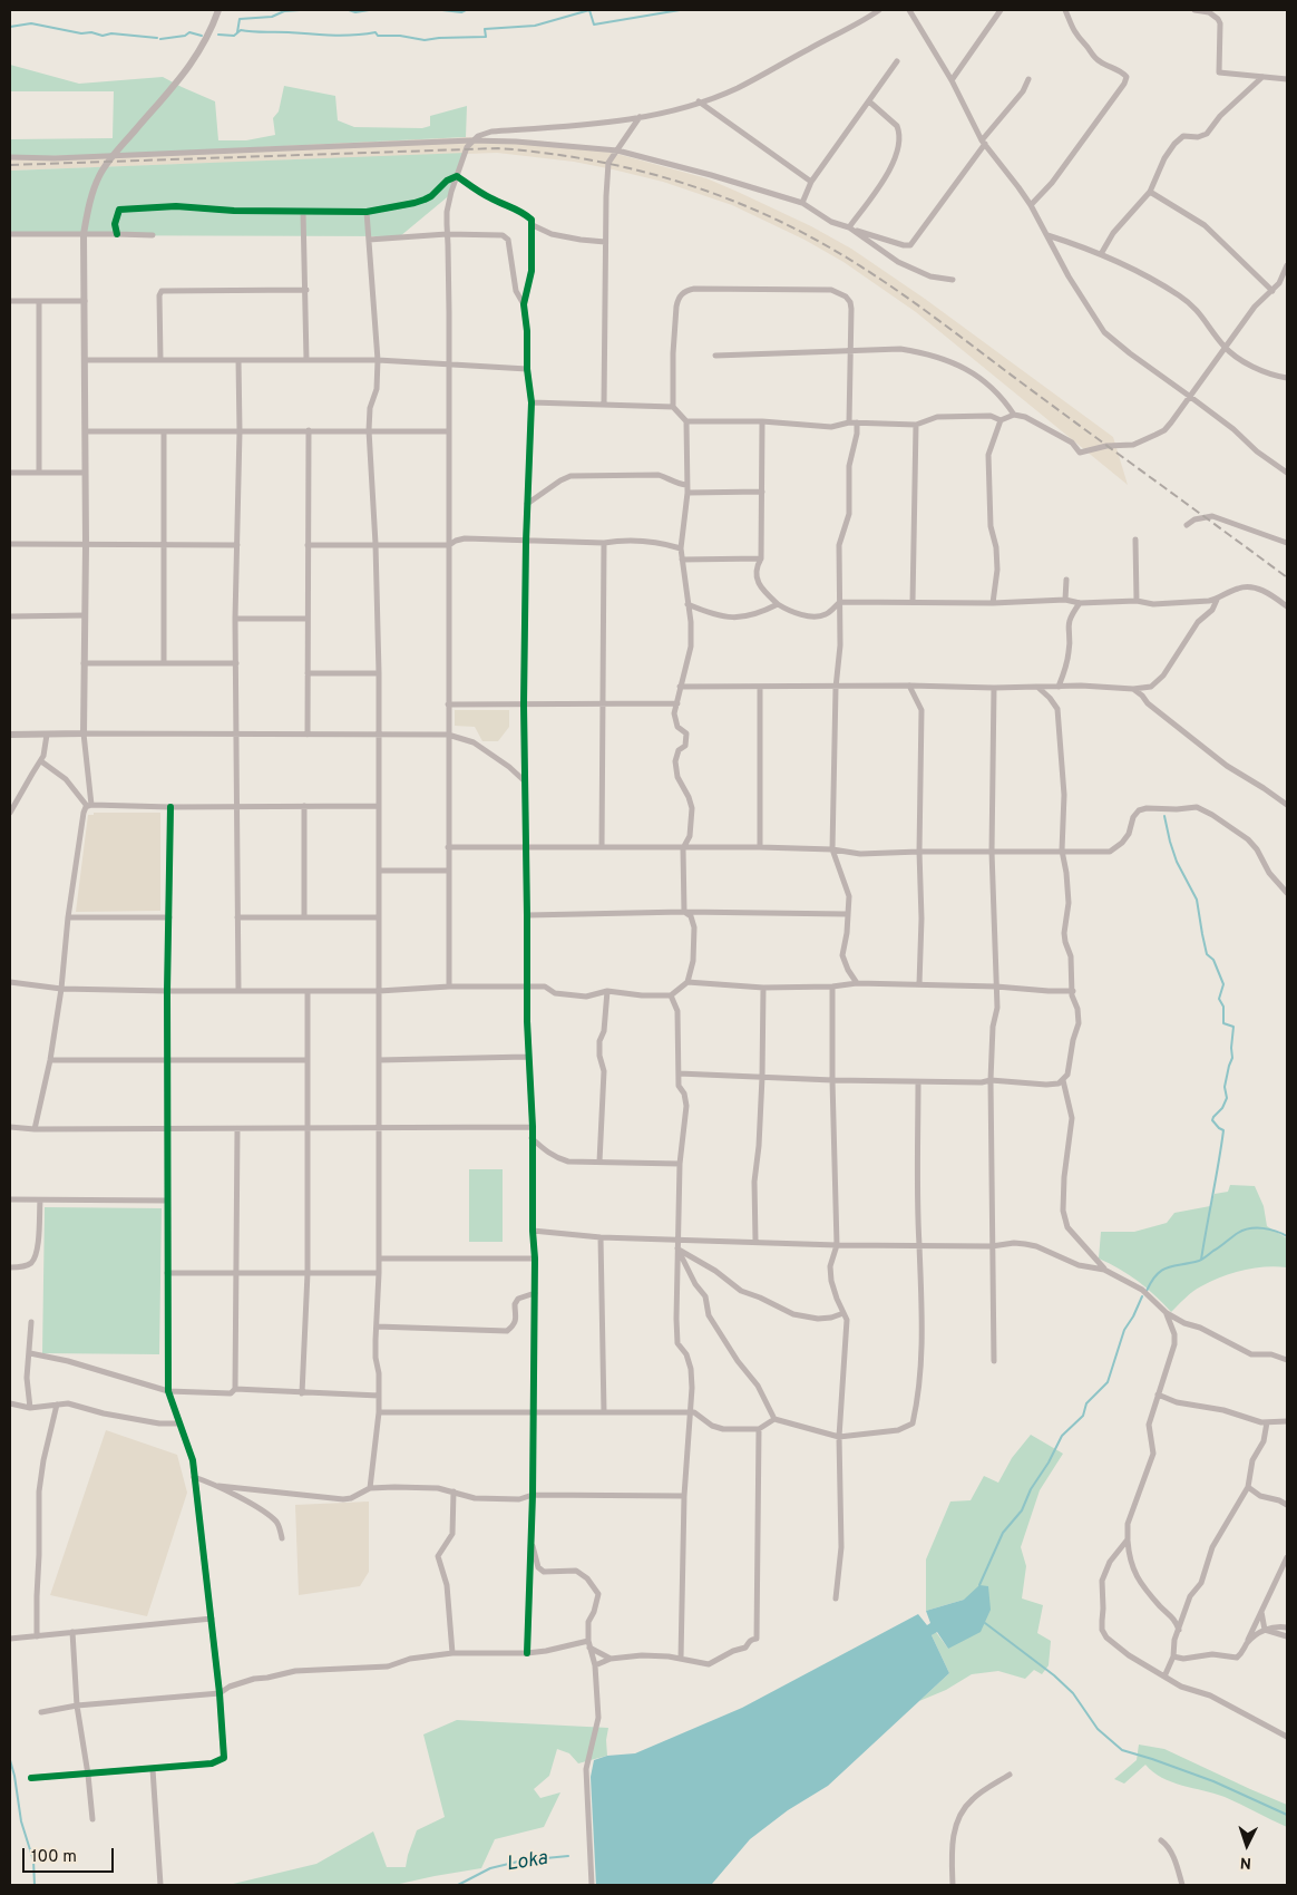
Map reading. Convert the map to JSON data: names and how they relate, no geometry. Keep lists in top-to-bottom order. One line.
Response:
{"water":["Loka"],"scale_bar":"100 m","north":"bottom"}
